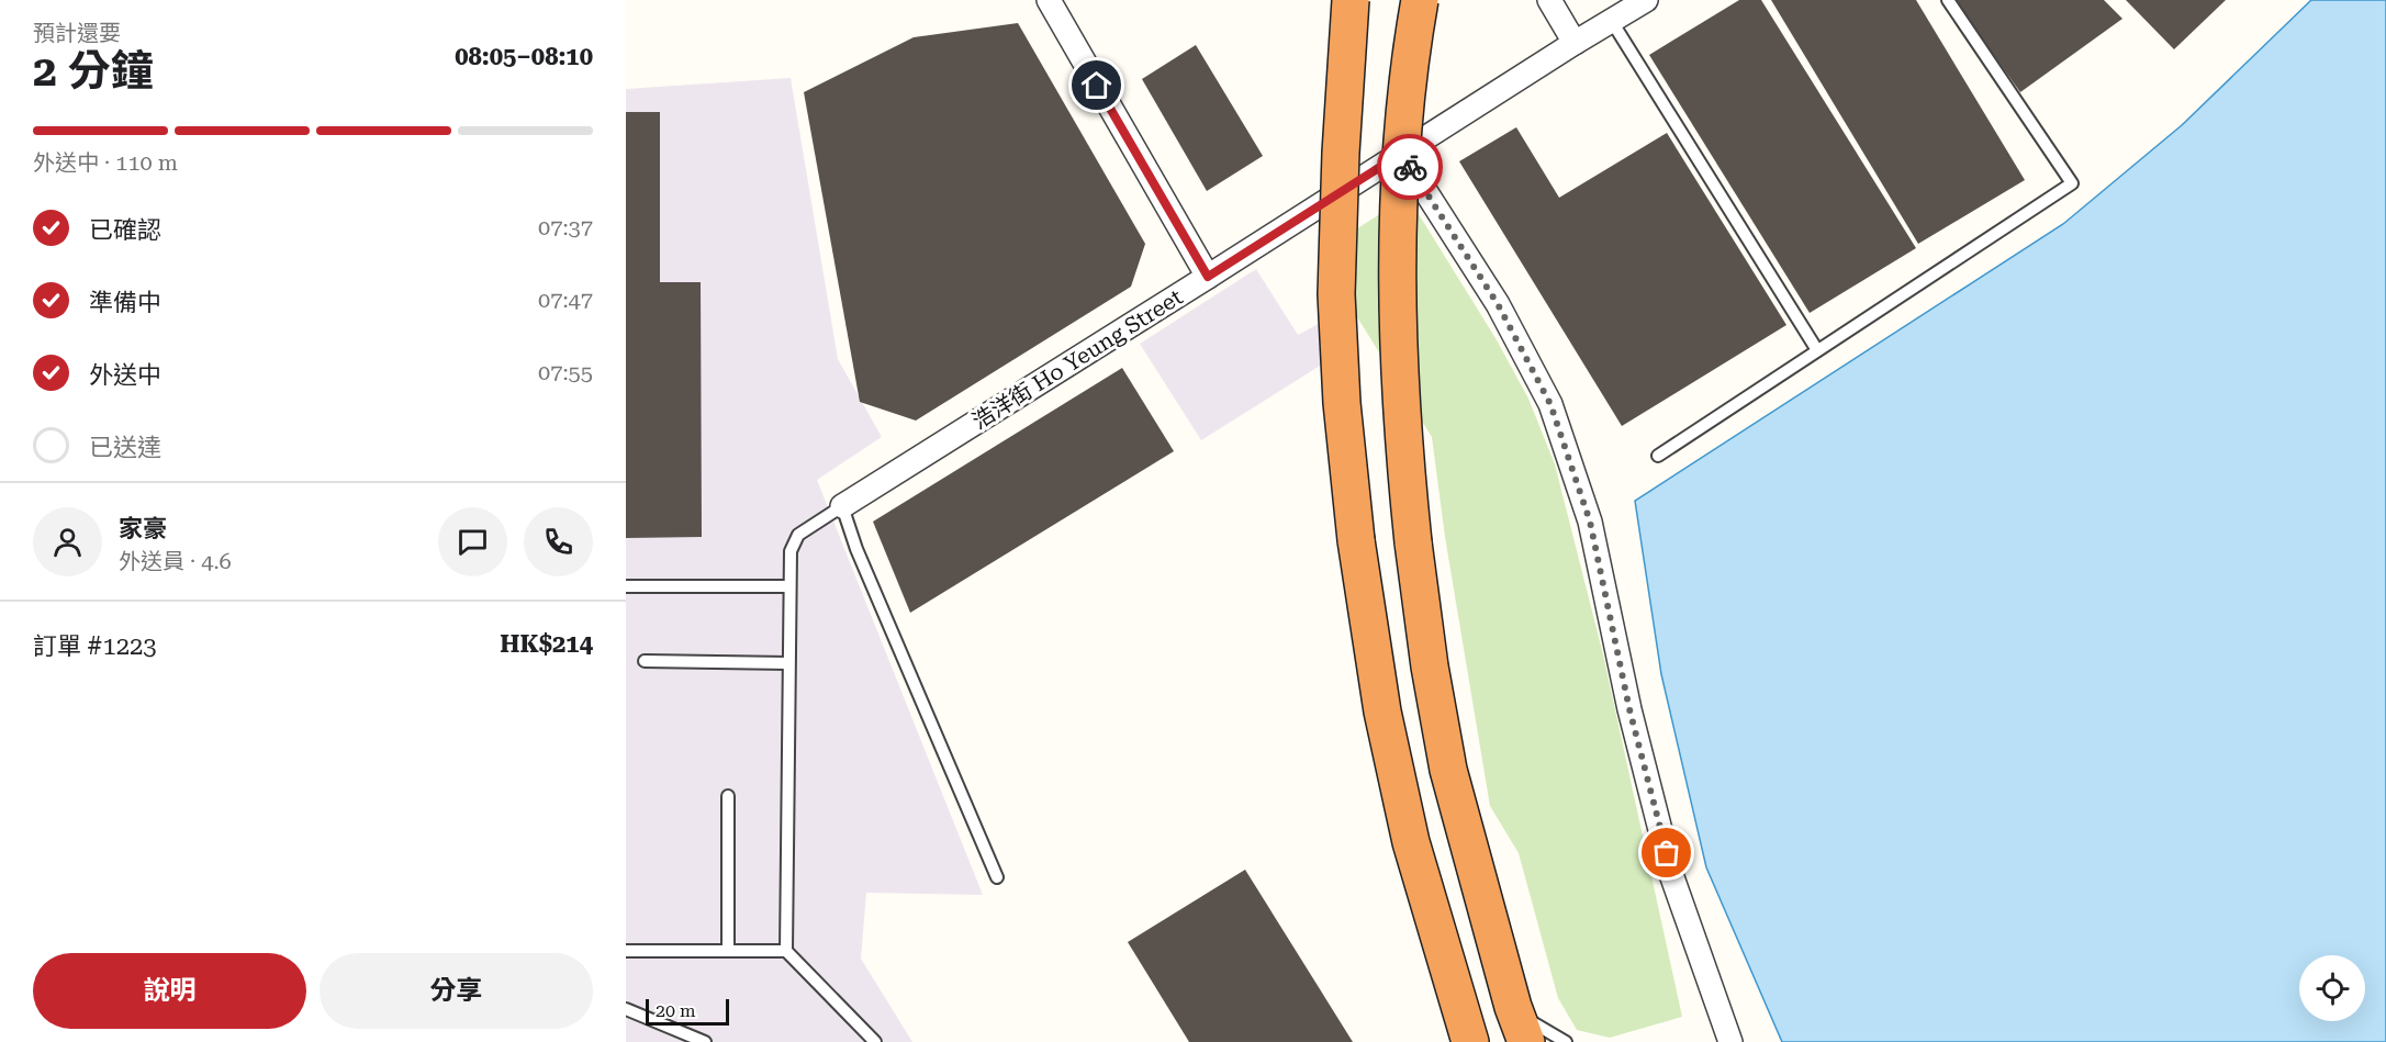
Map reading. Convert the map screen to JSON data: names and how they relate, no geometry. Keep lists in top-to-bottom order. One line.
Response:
{"streets":{"street":["浩洋街 Ho Yeung Street"]},"scale_bar":"20 m","page":{"heading":["2 分鐘","預計還要","08:05–08:10"],"panel":["家豪","外送員 · 4.6","訂單 #1223","HK$214"],"bar":"外送中 · 110 m","list":[["已確認","07:37"],["準備中","07:47"],["外送中","07:55"],"已送達"],"buttons":["說明","分享"],"scale":"20 m"}}
